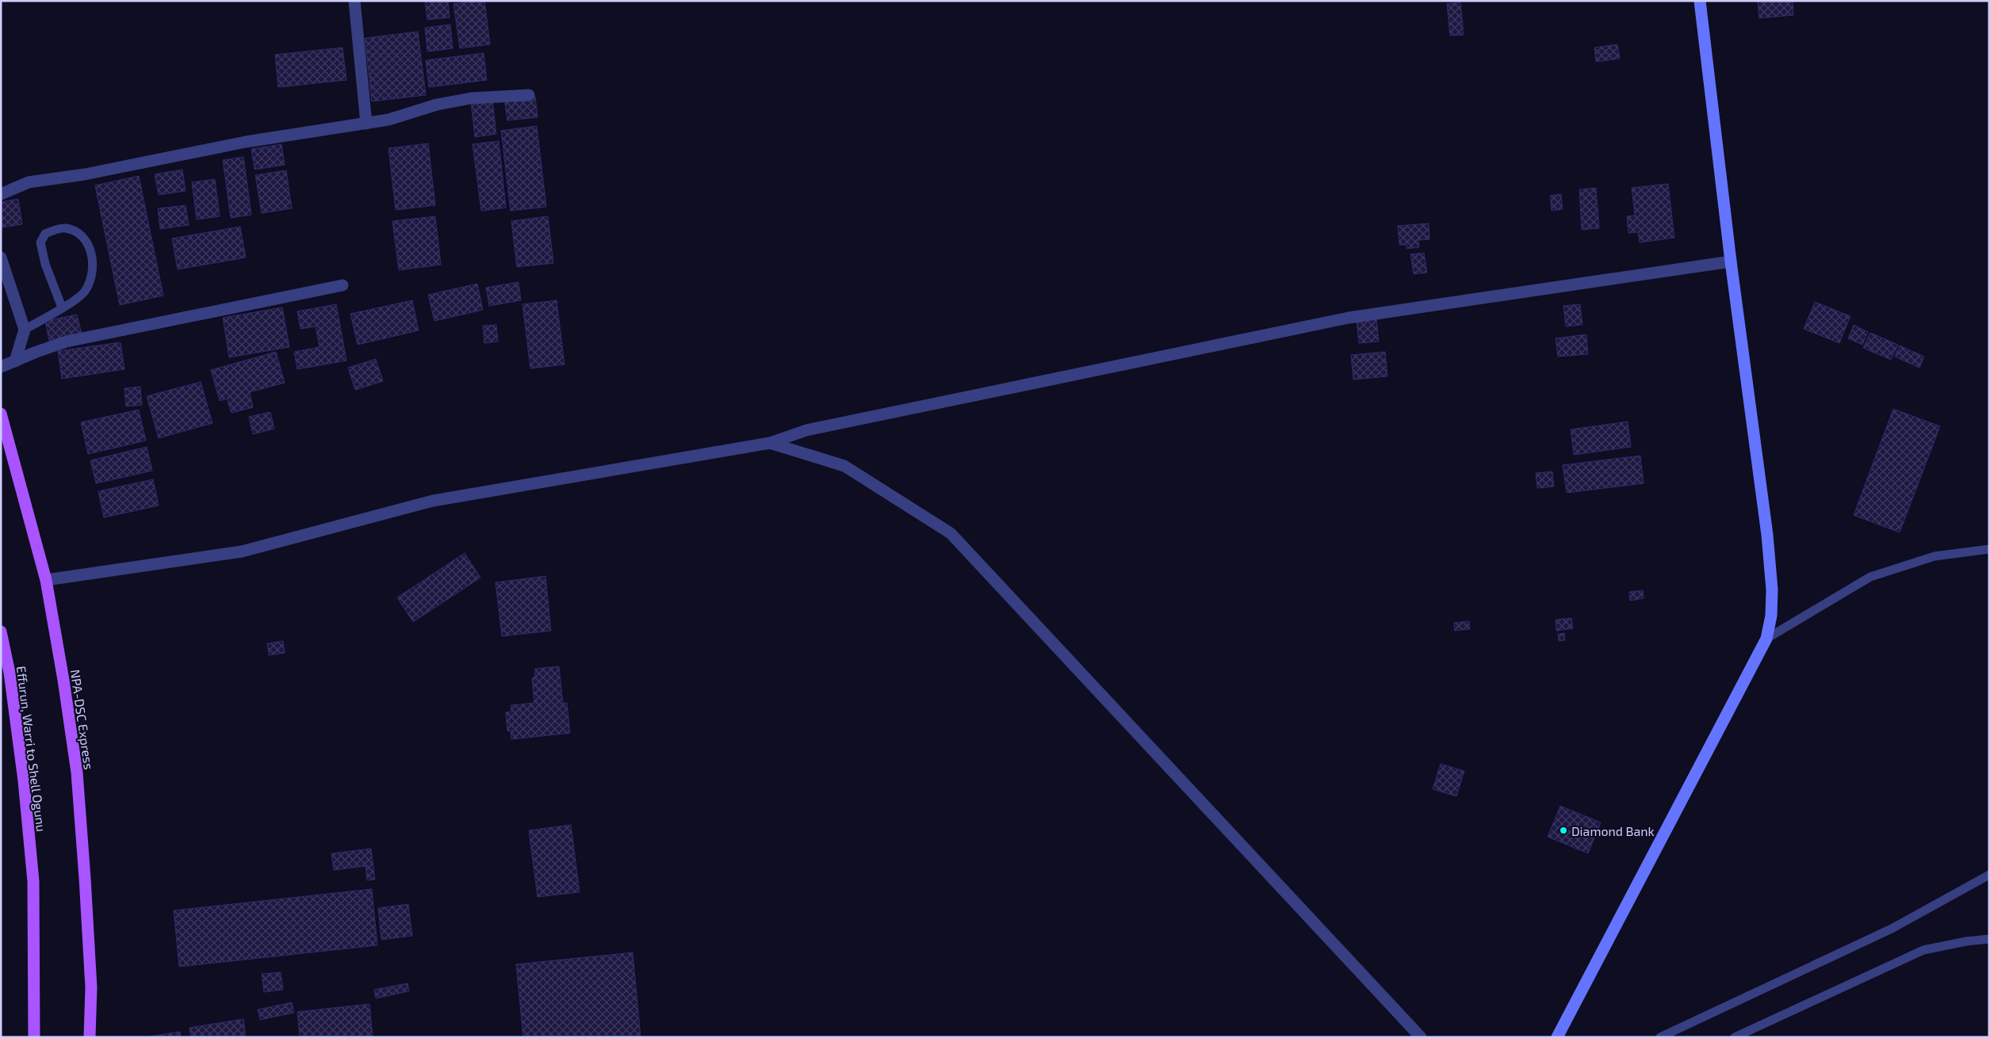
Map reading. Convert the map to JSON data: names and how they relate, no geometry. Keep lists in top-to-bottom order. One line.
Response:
{"streets":{"main road":["NPA-DSC Express","Effurun, Warri to Shell Ogunu"]},"places":["Diamond Bank"]}
